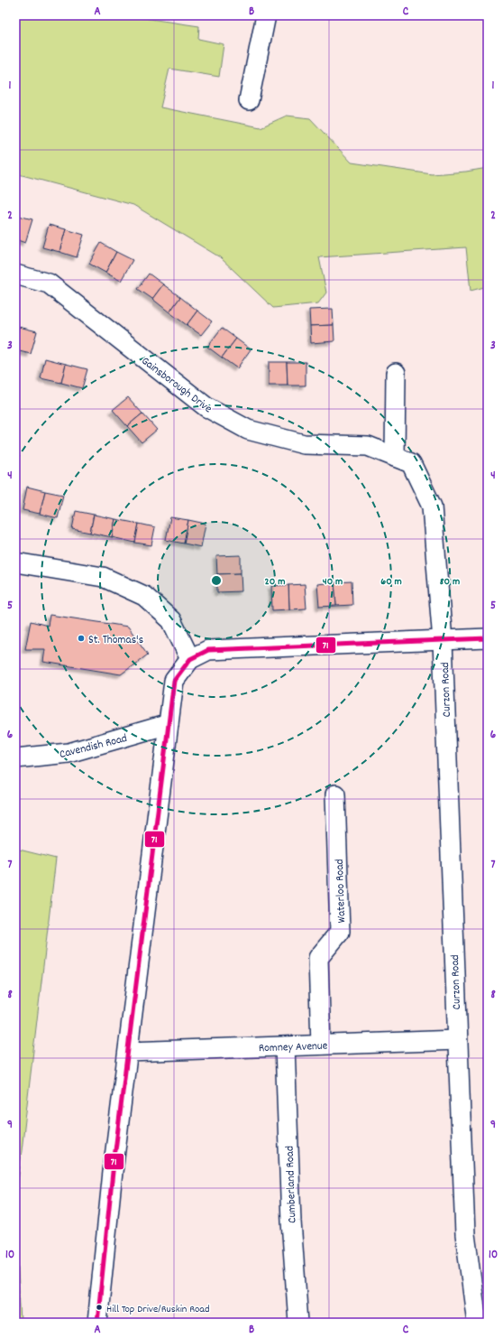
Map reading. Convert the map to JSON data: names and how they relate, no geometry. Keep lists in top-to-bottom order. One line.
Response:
{"streets":{"street":["Gainsborough Drive","Curzon Road","Cavendish Road","Waterloo Road","Romney Avenue","Cumberland Road"]},"crossings":[["Gainsborough Drive","Curzon Road"],["Curzon Road","Romney Avenue"],["Waterloo Road","Romney Avenue"],["Romney Avenue","Cumberland Road"]],"places":["St. Thomas's","Hill Top Drive/Ruskin Road"],"lines":["transit line 71"],"grid":{"columns":["A","B","C"],"rows":["1","2","3","4","5","6","7","8","9","10"]},"rings":["20 m","40 m","60 m","80 m"]}
